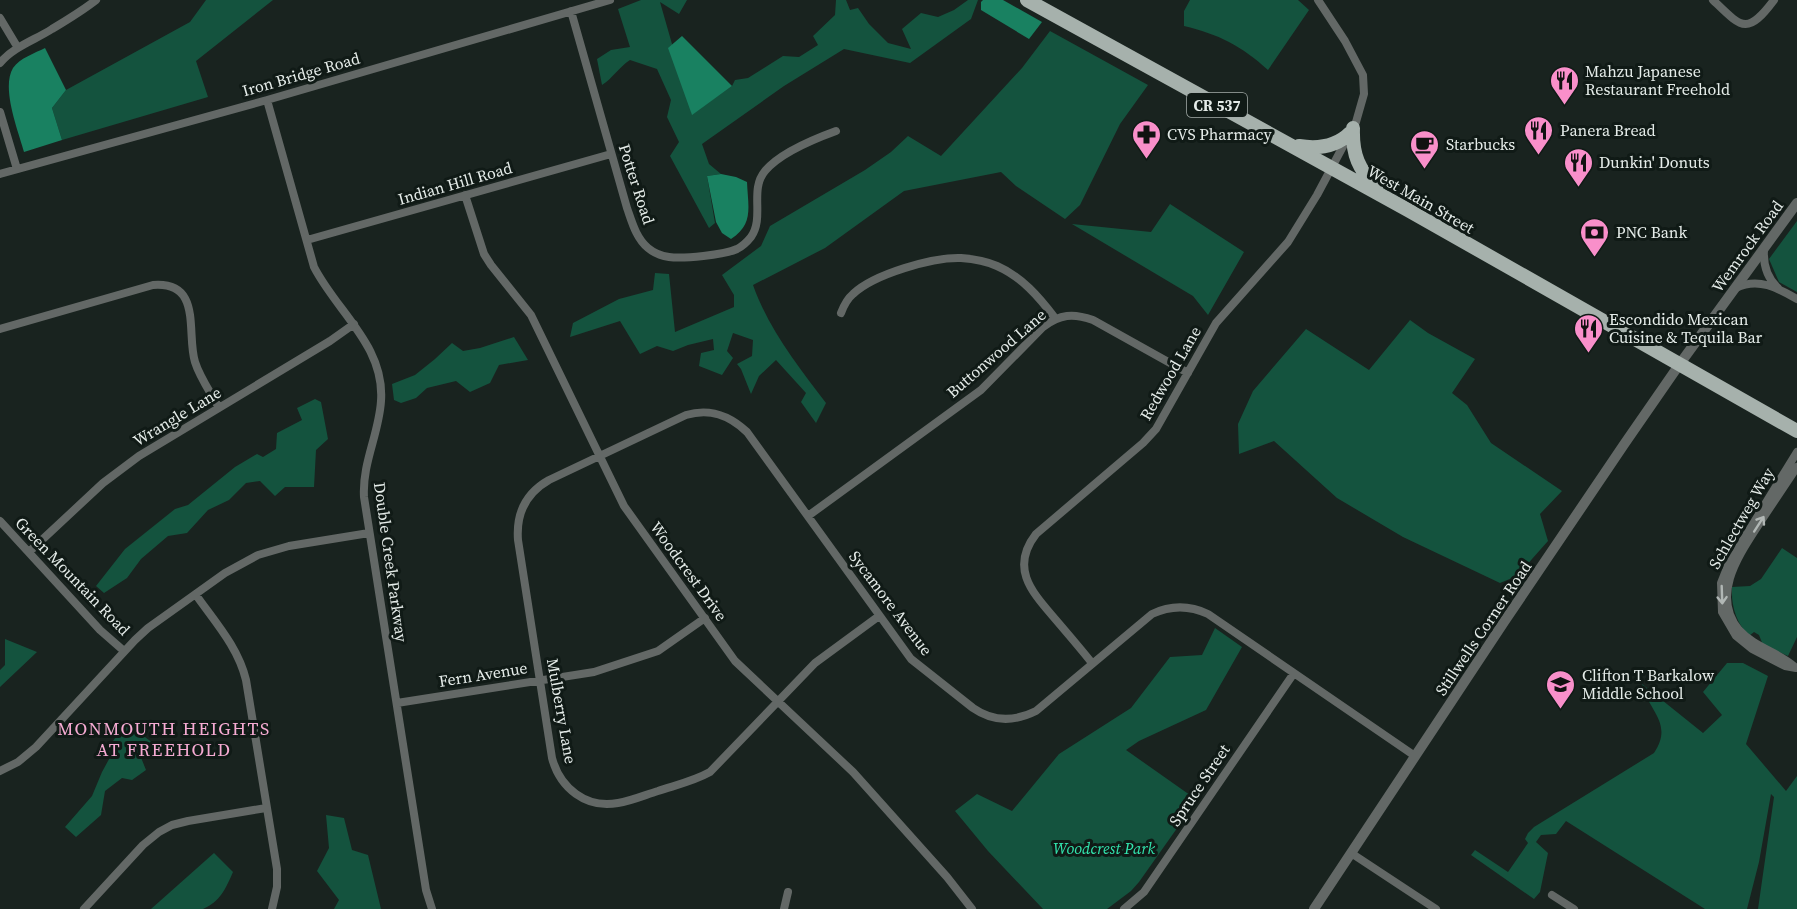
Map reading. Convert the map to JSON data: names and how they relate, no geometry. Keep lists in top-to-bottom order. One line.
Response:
{"streets":{"main road":["CR 537","West Main Street"],"street":["Iron Bridge Road","Indian Hill Road","Potter Road","Wemrock Road","Buttonwood Lane","Redwood Lane","Wrangle Lane","Schlectweg Way","Double Creek Parkway","Woodcrest Drive","Green Mountain Road","Sycamore Avenue","Stillwells Corner Road","Fern Avenue","Mulberry Lane","Spruce Street"]},"crossings":[["Iron Bridge Road","Potter Road"],["Iron Bridge Road","Double Creek Parkway"],["Indian Hill Road","Potter Road"],["Indian Hill Road","Double Creek Parkway"],["Indian Hill Road","Woodcrest Drive"],["West Main Street","Wemrock Road"],["West Main Street","Redwood Lane"],["West Main Street","Stillwells Corner Road"],["Wemrock Road","Stillwells Corner Road"],["Buttonwood Lane","Redwood Lane"],["Buttonwood Lane","Sycamore Avenue"],["Redwood Lane","Sycamore Avenue"],["Wrangle Lane","Double Creek Parkway"],["Wrangle Lane","Green Mountain Road"],["Double Creek Parkway","Fern Avenue"],["Woodcrest Drive","Sycamore Avenue"],["Woodcrest Drive","Fern Avenue"],["Woodcrest Drive","Mulberry Lane"],["Sycamore Avenue","Stillwells Corner Road"],["Sycamore Avenue","Mulberry Lane"],["Sycamore Avenue","Spruce Street"],["Fern Avenue","Mulberry Lane"]],"districts":["MONMOUTH HEIGHTS AT FREEHOLD"],"parks":["Woodcrest Park"],"places":{"restaurant":["Mahzu Japanese Restaurant Freehold","Panera Bread","Dunkin' Donuts","Escondido Mexican Cuisine & Tequila Bar"],"pharmacy":["CVS Pharmacy"],"cafe":["Starbucks"],"bank":["PNC Bank"],"school or university":["Clifton T Barkalow Middle School"]}}
